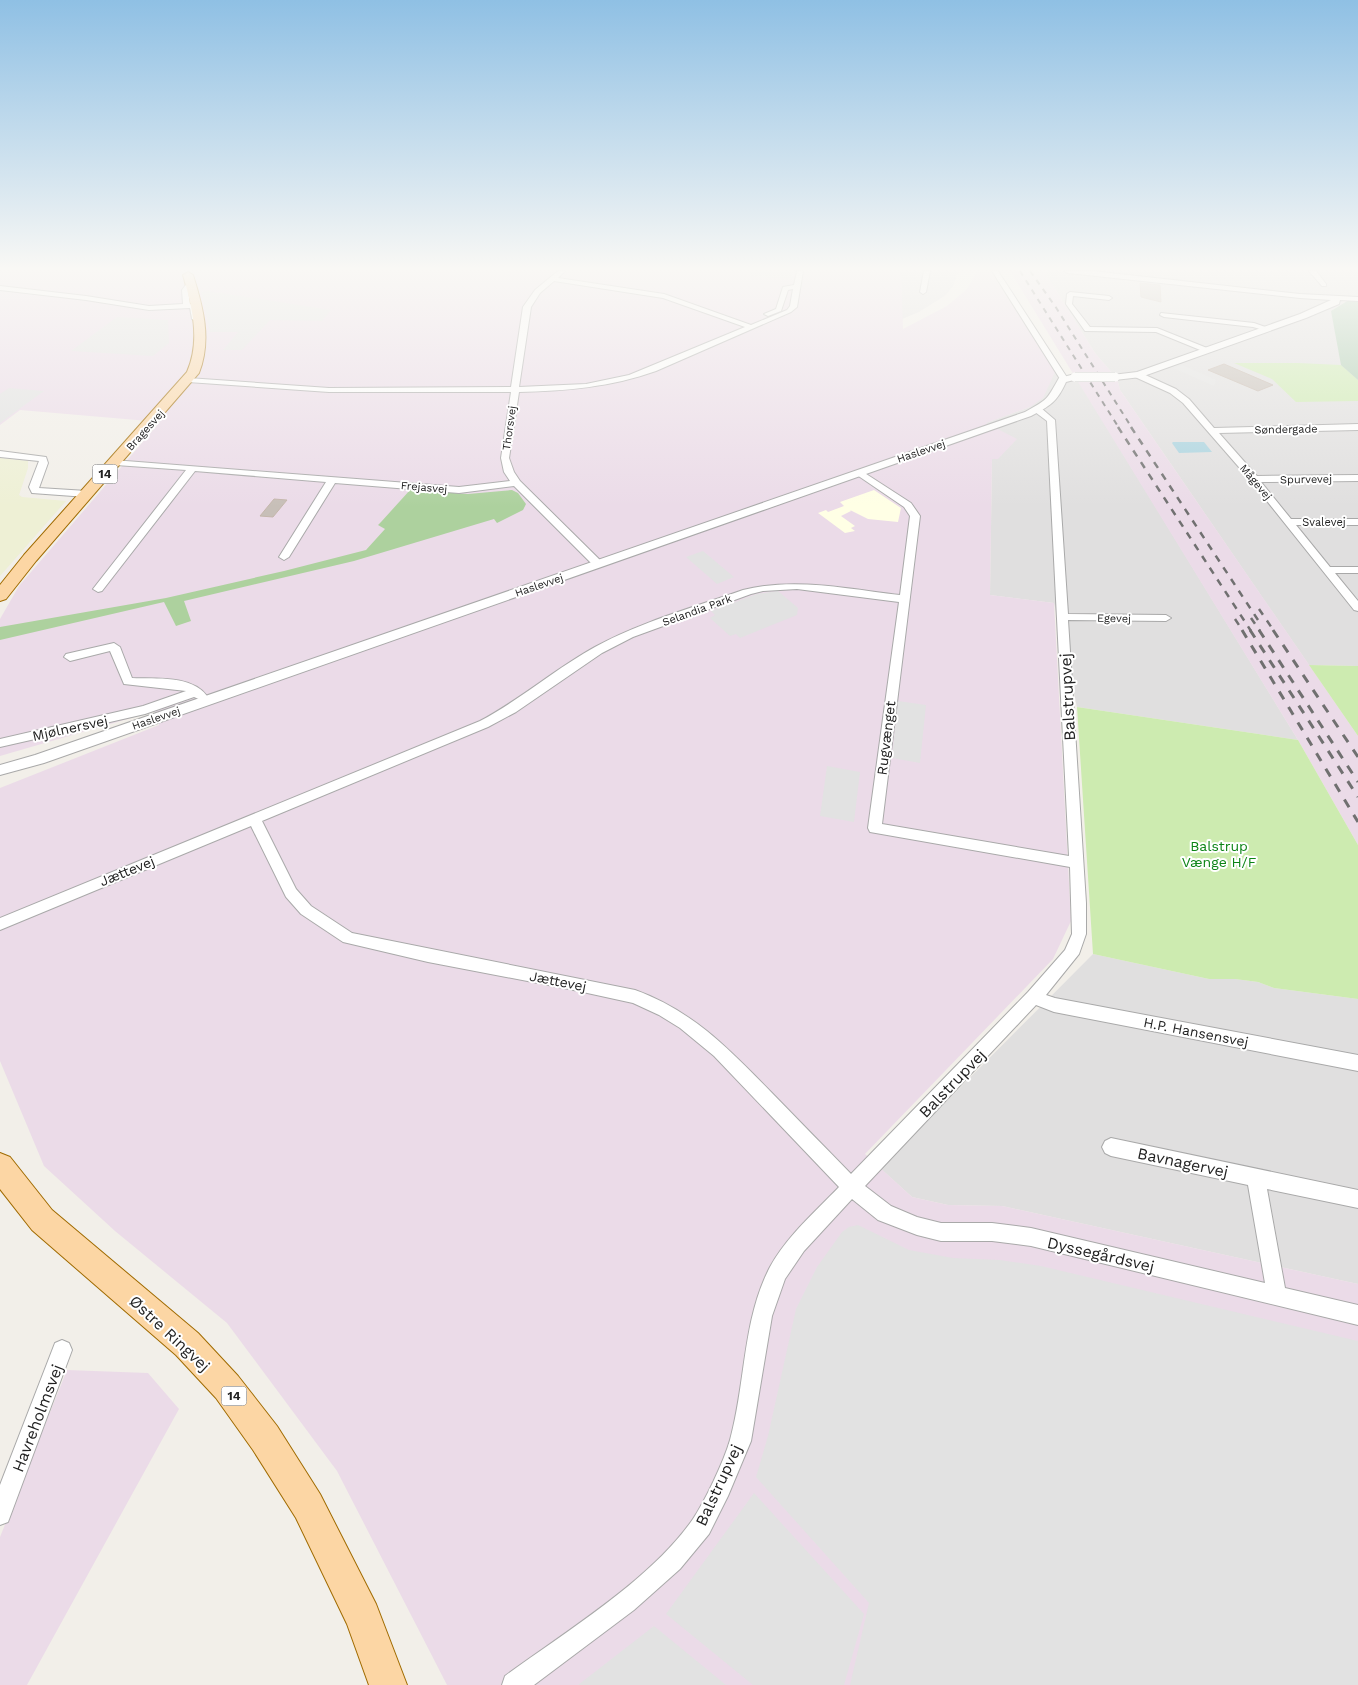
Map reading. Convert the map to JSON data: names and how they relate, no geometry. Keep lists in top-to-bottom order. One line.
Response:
{"streets":{"main road":["Bragesvej","14","Østre Ringvej"],"street":["Thorsvej","Søndergade","Haslevvej","Spurvevej","Mågevej","Frejasvej","Svalevej","Selandia Park","Egevej","Balstrupvej","Mjølnersvej","Rugvænget","Jættevej","H.P. Hansensvej","Bavnagervej","Dyssegårdsvej","Havreholmsvej"]},"crossings":[["Thorsvej","Haslevvej"],["Thorsvej","Frejasvej"],["Søndergade","Mågevej"],["Bragesvej","Frejasvej"],["Haslevvej","Balstrupvej"],["Haslevvej","Mjølnersvej"],["Haslevvej","Rugvænget"],["Spurvevej","Mågevej"],["Mågevej","Svalevej"],["Selandia Park","Rugvænget"],["Selandia Park","Jættevej"],["Egevej","Balstrupvej"],["Balstrupvej","Rugvænget"],["Balstrupvej","Jættevej"],["Balstrupvej","H.P. Hansensvej"],["Balstrupvej","Dyssegårdsvej"],["Jættevej","Dyssegårdsvej"]],"parks":["Balstrup Vænge H/F"]}
